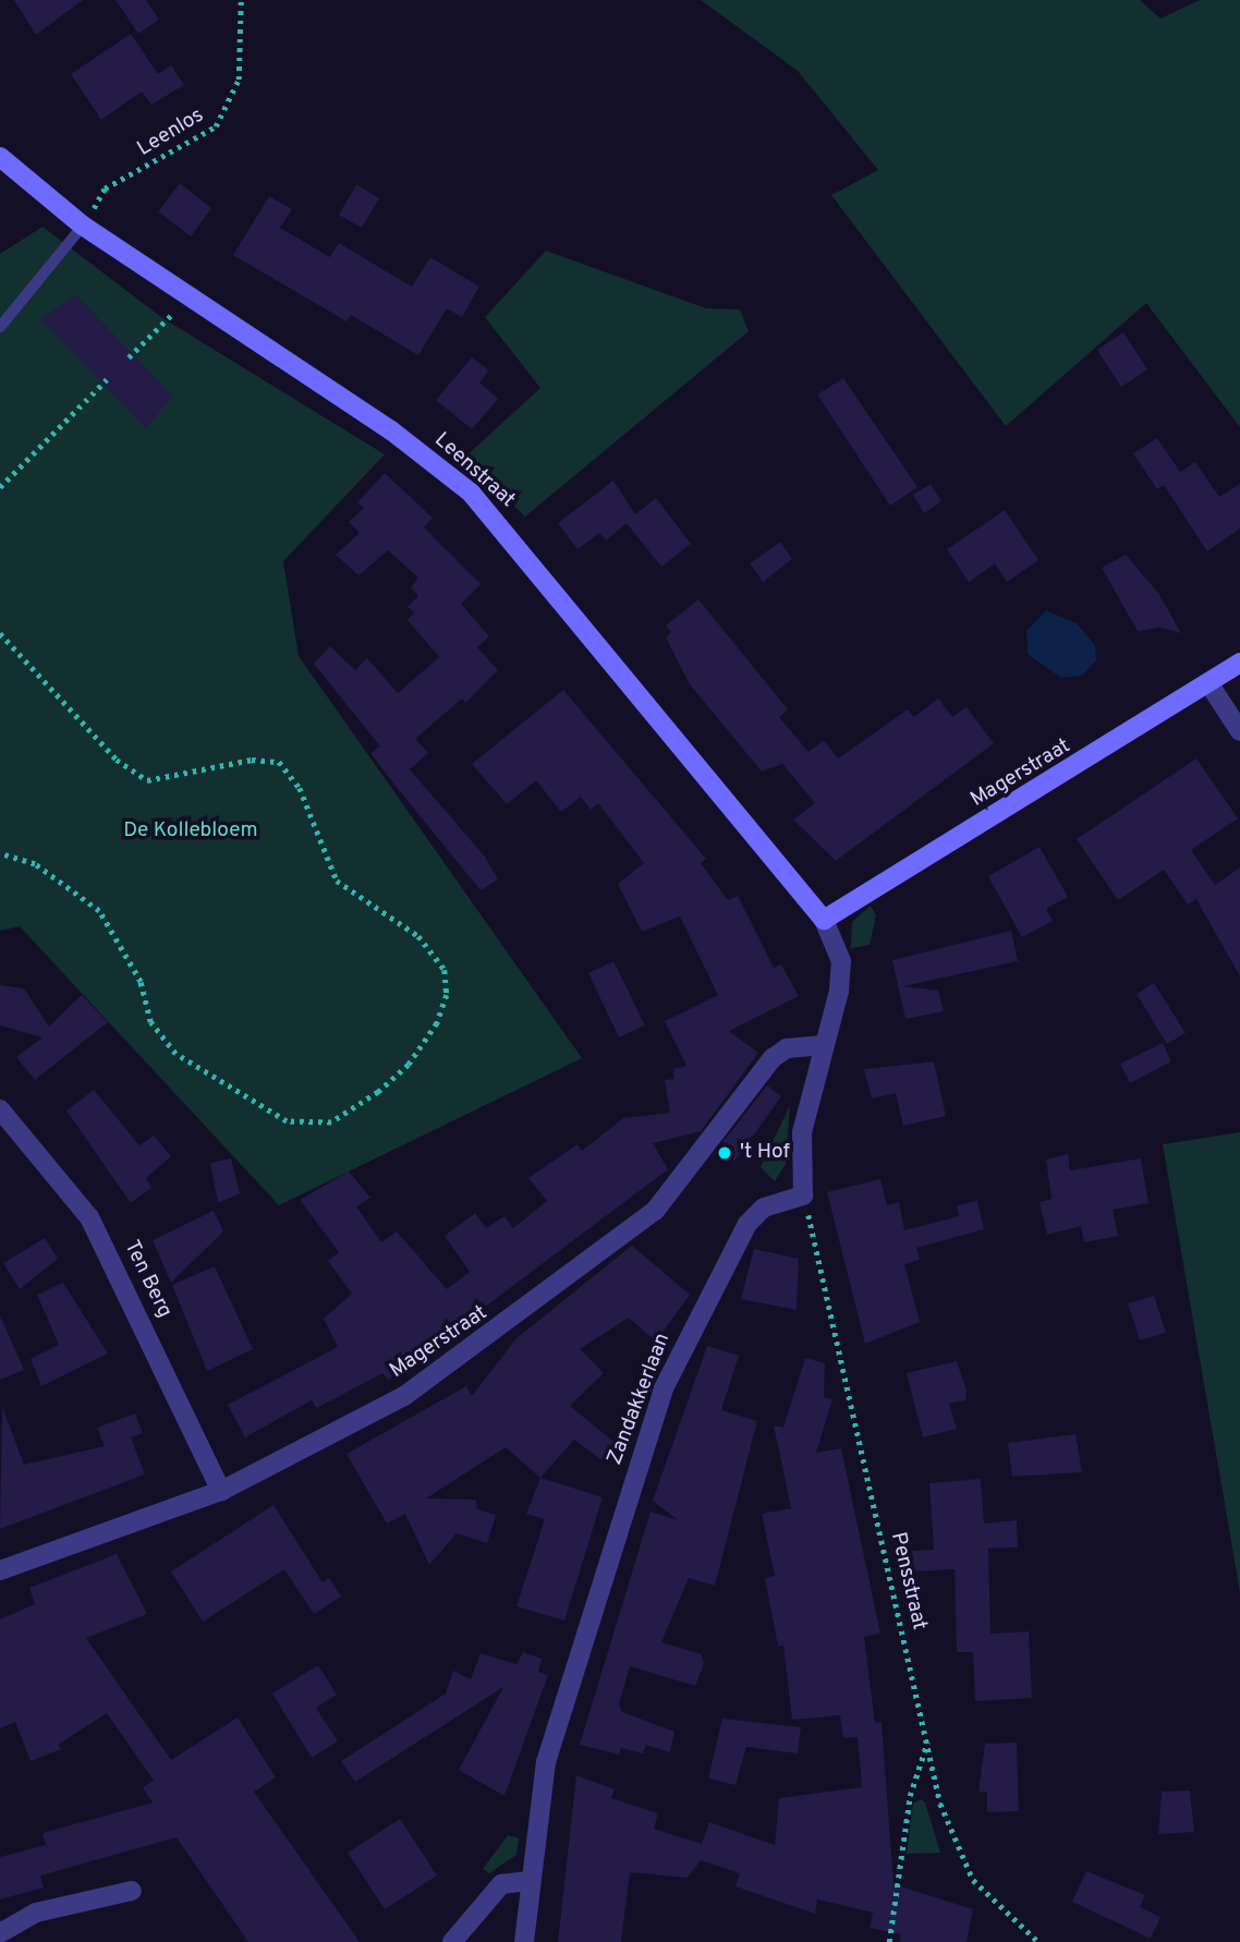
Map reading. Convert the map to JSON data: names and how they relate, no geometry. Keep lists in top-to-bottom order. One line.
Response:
{"streets":{"street":["Leenstraat","Magerstraat","Ten Berg","Zandakkerlaan"],"path":["Leenlos","Pensstraat"]},"crossings":[["Leenlos","Leenstraat"],["Leenstraat","Magerstraat"],["Magerstraat","Ten Berg"],["Zandakkerlaan","Pensstraat"]],"parks":["De Kollebloem"],"places":["'t Hof"]}
